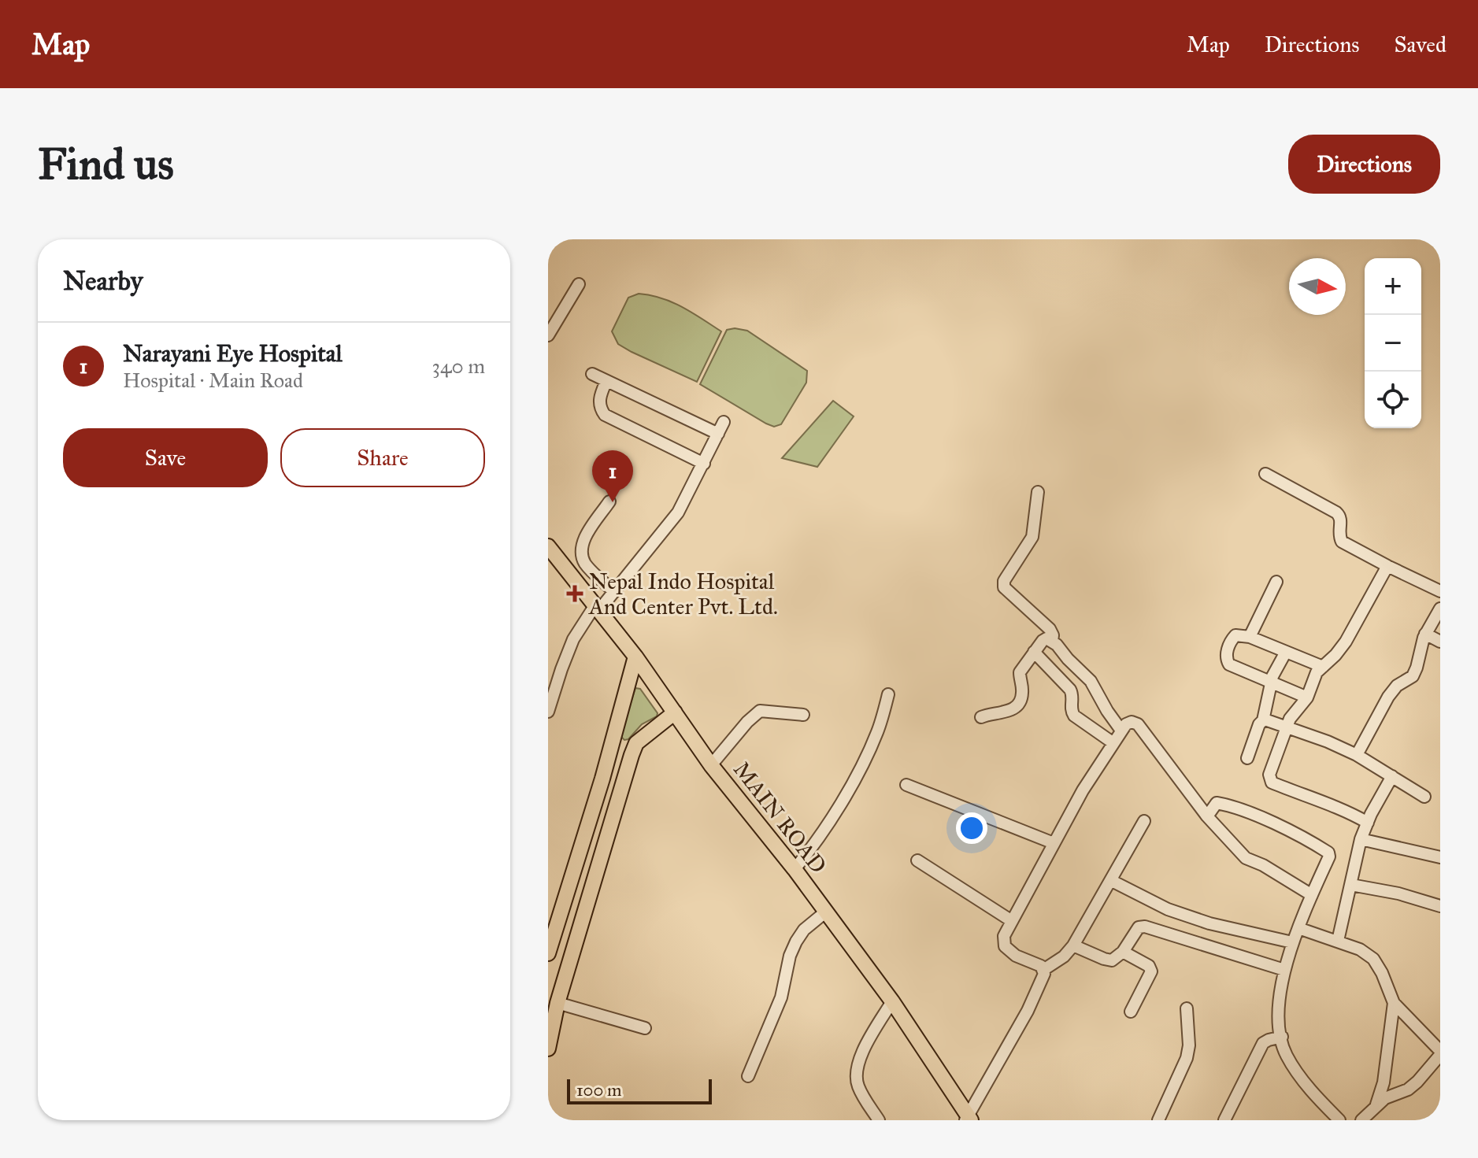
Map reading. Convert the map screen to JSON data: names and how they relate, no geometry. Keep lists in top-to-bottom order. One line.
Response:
{"streets":{"main road":["MAIN ROAD"]},"places":{"health":["Nepal Indo Hospital And Center Pvt. Ltd."]},"scale_bar":"100 m","north":"right","page":{"header":"Map","nav":["Map","Directions","Saved"],"buttons":["Directions",["Save","Share"]],"title":"Find us","heading":"Nearby","map_buttons":["+","−"],"list":[{"mark":"1","name":"Narayani Eye Hospital","note":"Hospital · Main Road","value":"340 m"}],"pins":"1","scale":"100 m"}}
